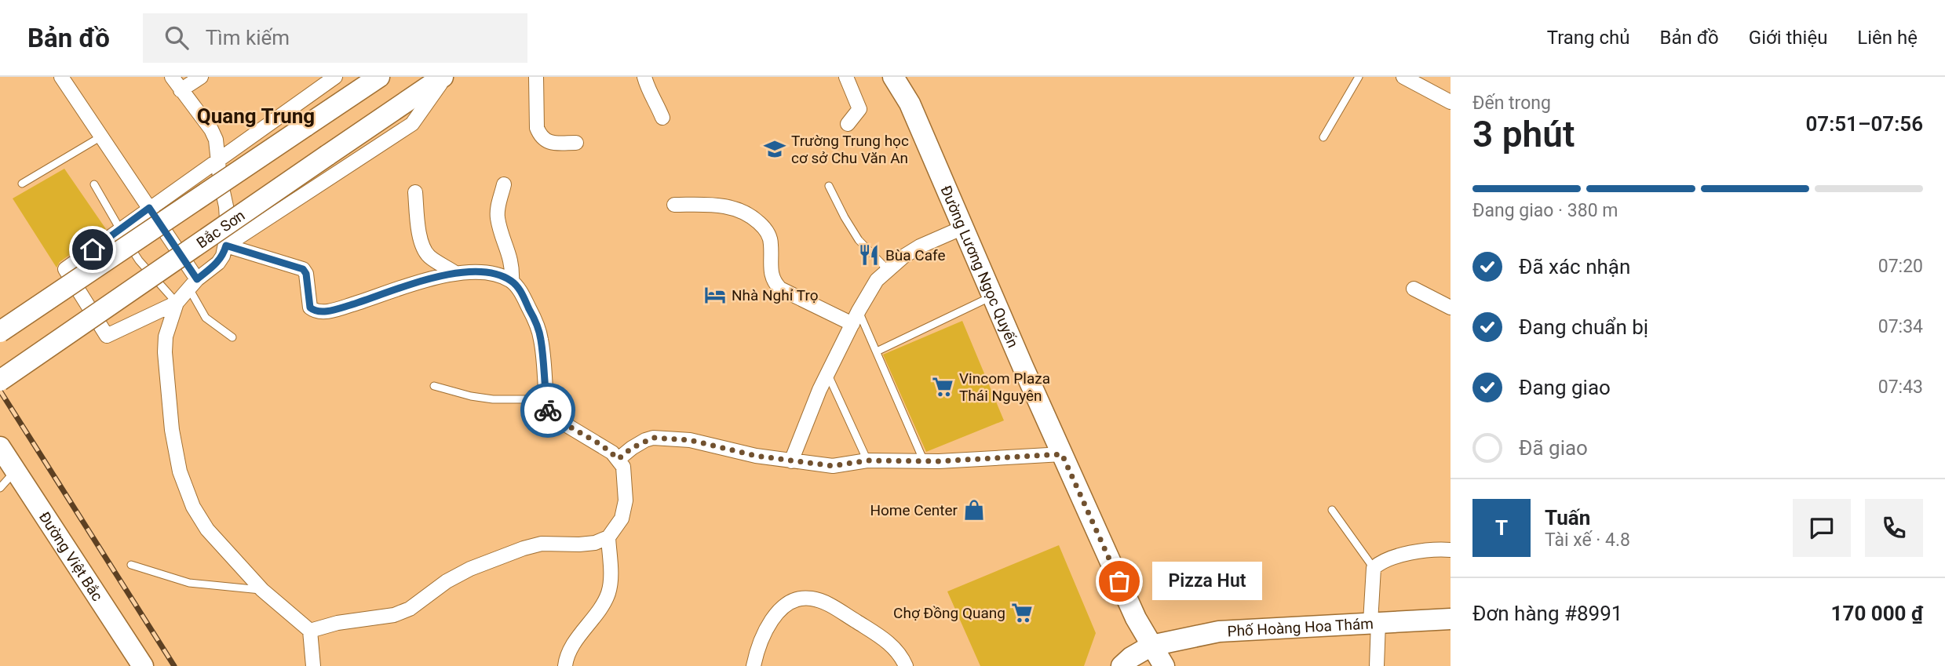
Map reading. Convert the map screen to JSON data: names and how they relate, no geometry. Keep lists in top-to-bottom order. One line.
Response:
{"streets":{"main road":["Bắc Sơn","Đường Lương Ngọc Quyến","Đường Việt Bắc","Phố Hoàng Hoa Thám"]},"crossings":[["Đường Lương Ngọc Quyến","Phố Hoàng Hoa Thám"]],"districts":["Quang Trung"],"places":{"school or university":["Trường Trung học cơ sở Chu Văn An"],"restaurant":["Bùa Cafe"],"hotel":["Nhà Nghỉ Trọ"],"supermarket":["Vincom Plaza Thái Nguyên","Chợ Đồng Quang"],"shop":["Home Center"],"other":["Pizza Hut"]},"page":{"header":"Bản đồ","search":"Tìm kiếm","nav":["Trang chủ","Bản đồ","Giới thiệu","Liên hệ"],"heading":["3 phút","Đến trong","07:51–07:56"],"panel":["Tuấn","Tài xế · 4.8","Đơn hàng #8991","170 000 ₫"],"bar":"Đang giao · 380 m","list":[["Đã xác nhận","07:20"],["Đang chuẩn bị","07:34"],["Đang giao","07:43"],"Đã giao"],"round":"T","bubble":"Pizza Hut"}}
